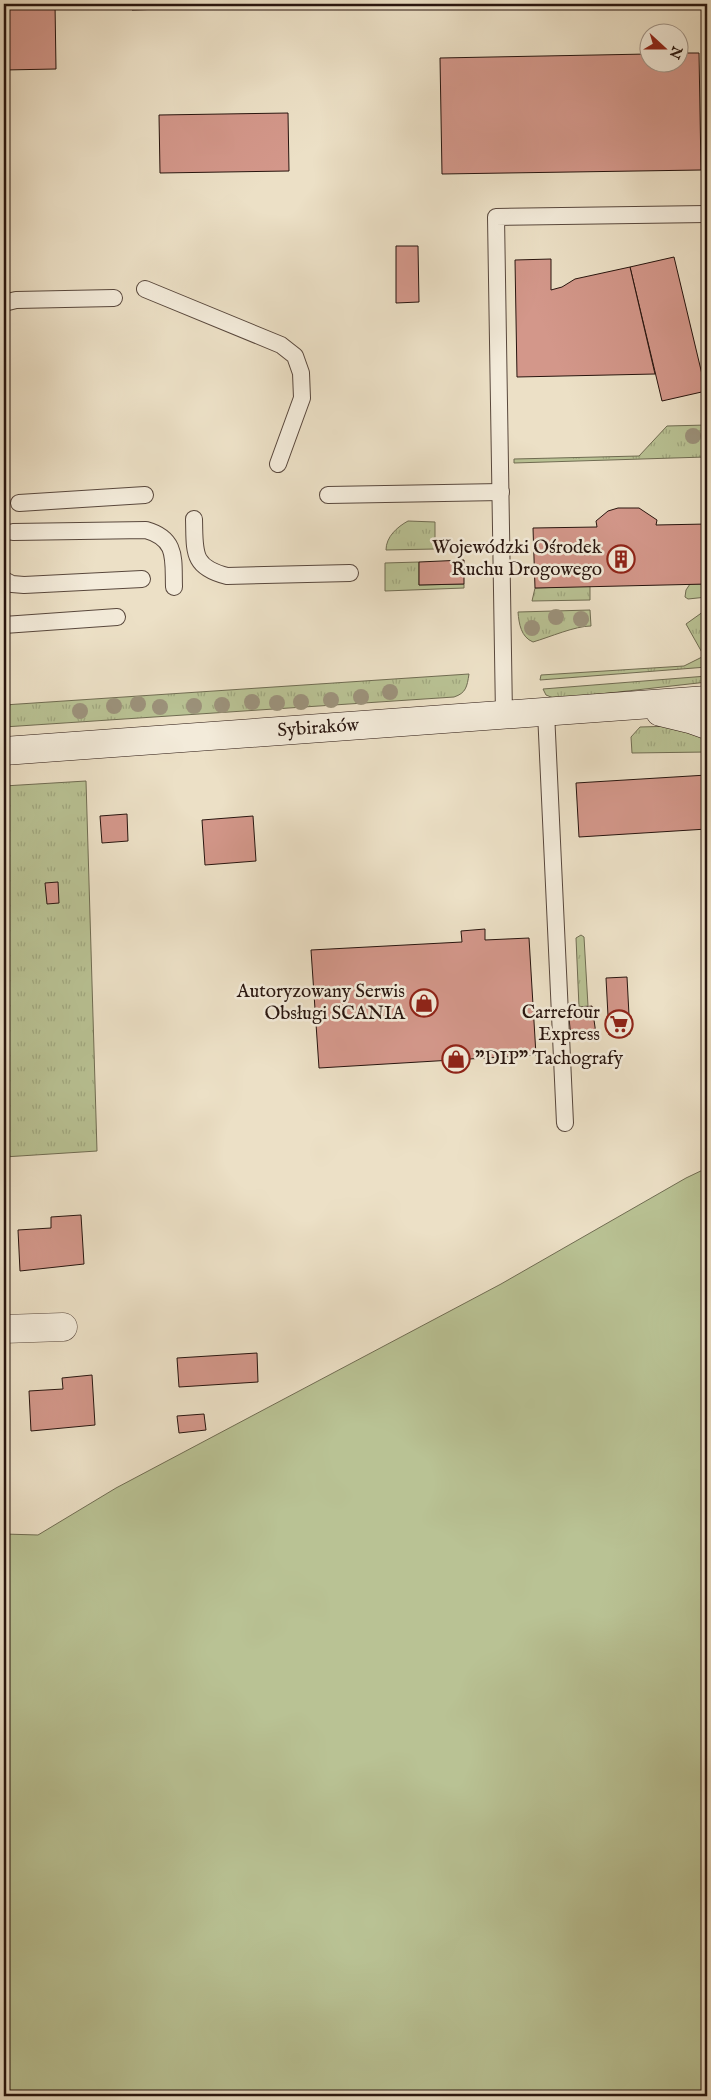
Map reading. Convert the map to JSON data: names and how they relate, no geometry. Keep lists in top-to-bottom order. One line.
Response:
{"streets":{"street":["Sybiraków"]},"places":{"building":["Wojewódzki Ośrodek Ruchu Drogowego"],"shop":["Autoryzowany Serwis Obsługi SCANIA","\"DIP\" Tachografy"],"supermarket":["Carrefour Express"]},"north":"right"}
